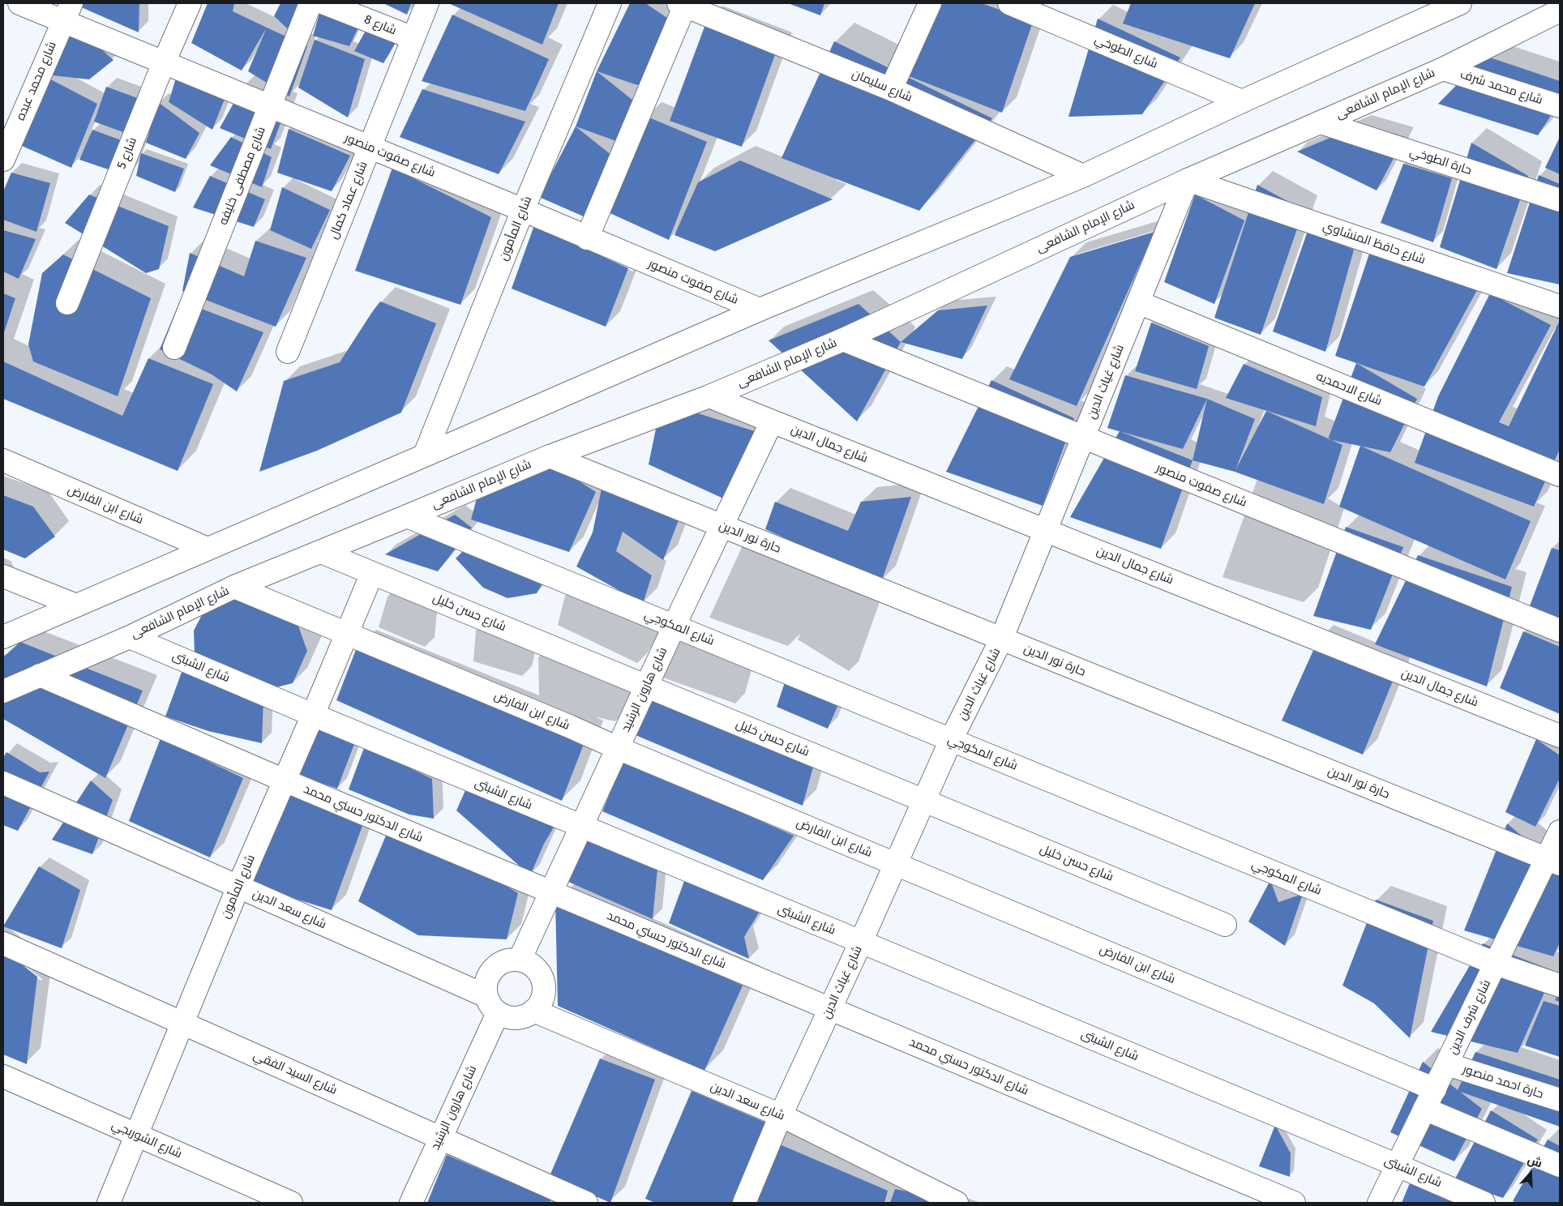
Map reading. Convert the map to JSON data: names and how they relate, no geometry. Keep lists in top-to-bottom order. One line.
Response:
{"streets":{"street":["شارع 8","شارع الطوخي","شارع محمد عبده","شارع سليمان","شارع محمد شرف","شارع الإمام الشافعى","شارع 5","شارع صفوت منصور","حارة الطوخي","شارع مصطفى خليفه","شارع عماد كمال","شارع المأمون","شارع حافظ المنشاوي","شارع غياث الدين","شارع الاحمديه","شارع جمال الدين","شارع ابن الفارض","حارة نور الدين","شارع حسن خليل","شارع المكوجي","شارع الشبتى","شارع هارون الرشيد","شارع الدكتور حسني محمد","شارع سعد الدين","شارع شرف الدين","شارع السيد الفقي","حارة احمد منصور","شارع الشوربجي"]},"crossings":[["شارع 8","شارع عماد كمال"],["شارع محمد عبده","شارع صفوت منصور"],["شارع محمد شرف","شارع الإمام الشافعى"],["شارع الإمام الشافعى","شارع صفوت منصور"],["شارع الإمام الشافعى","حارة الطوخي"],["شارع الإمام الشافعى","شارع حافظ المنشاوي"],["شارع الإمام الشافعى","شارع غياث الدين"],["شارع الإمام الشافعى","شارع جمال الدين"],["شارع الإمام الشافعى","شارع ابن الفارض"],["شارع الإمام الشافعى","حارة نور الدين"],["شارع الإمام الشافعى","شارع حسن خليل"],["شارع الإمام الشافعى","شارع المكوجي"],["شارع الإمام الشافعى","شارع الشبتى"],["شارع الإمام الشافعى","شارع الدكتور حسني محمد"],["شارع 5","شارع صفوت منصور"],["شارع صفوت منصور","شارع مصطفى خليفه"],["شارع صفوت منصور","شارع عماد كمال"],["شارع صفوت منصور","شارع المأمون"],["شارع صفوت منصور","شارع غياث الدين"],["شارع المأمون","شارع ابن الفارض"],["شارع المأمون","شارع حسن خليل"],["شارع المأمون","شارع الشبتى"],["شارع المأمون","شارع الدكتور حسني محمد"],["شارع المأمون","شارع سعد الدين"],["شارع المأمون","شارع السيد الفقي"],["شارع المأمون","شارع الشوربجي"],["شارع حافظ المنشاوي","شارع غياث الدين"],["شارع غياث الدين","شارع الاحمديه"],["شارع غياث الدين","شارع جمال الدين"],["شارع غياث الدين","شارع ابن الفارض"],["شارع غياث الدين","حارة نور الدين"],["شارع غياث الدين","شارع حسن خليل"],["شارع غياث الدين","شارع المكوجي"],["شارع غياث الدين","شارع الشبتى"],["شارع غياث الدين","شارع الدكتور حسني محمد"],["شارع غياث الدين","شارع سعد الدين"],["شارع جمال الدين","شارع هارون الرشيد"],["شارع ابن الفارض","شارع هارون الرشيد"],["شارع ابن الفارض","شارع شرف الدين"],["حارة نور الدين","شارع هارون الرشيد"],["حارة نور الدين","شارع شرف الدين"],["شارع حسن خليل","شارع هارون الرشيد"],["شارع المكوجي","شارع هارون الرشيد"],["شارع المكوجي","شارع شرف الدين"],["شارع الشبتى","شارع هارون الرشيد"],["شارع الشبتى","شارع شرف الدين"],["شارع هارون الرشيد","شارع الدكتور حسني محمد"],["شارع هارون الرشيد","شارع سعد الدين"],["شارع هارون الرشيد","شارع السيد الفقي"],["شارع شرف الدين","حارة احمد منصور"]],"north":"top"}
